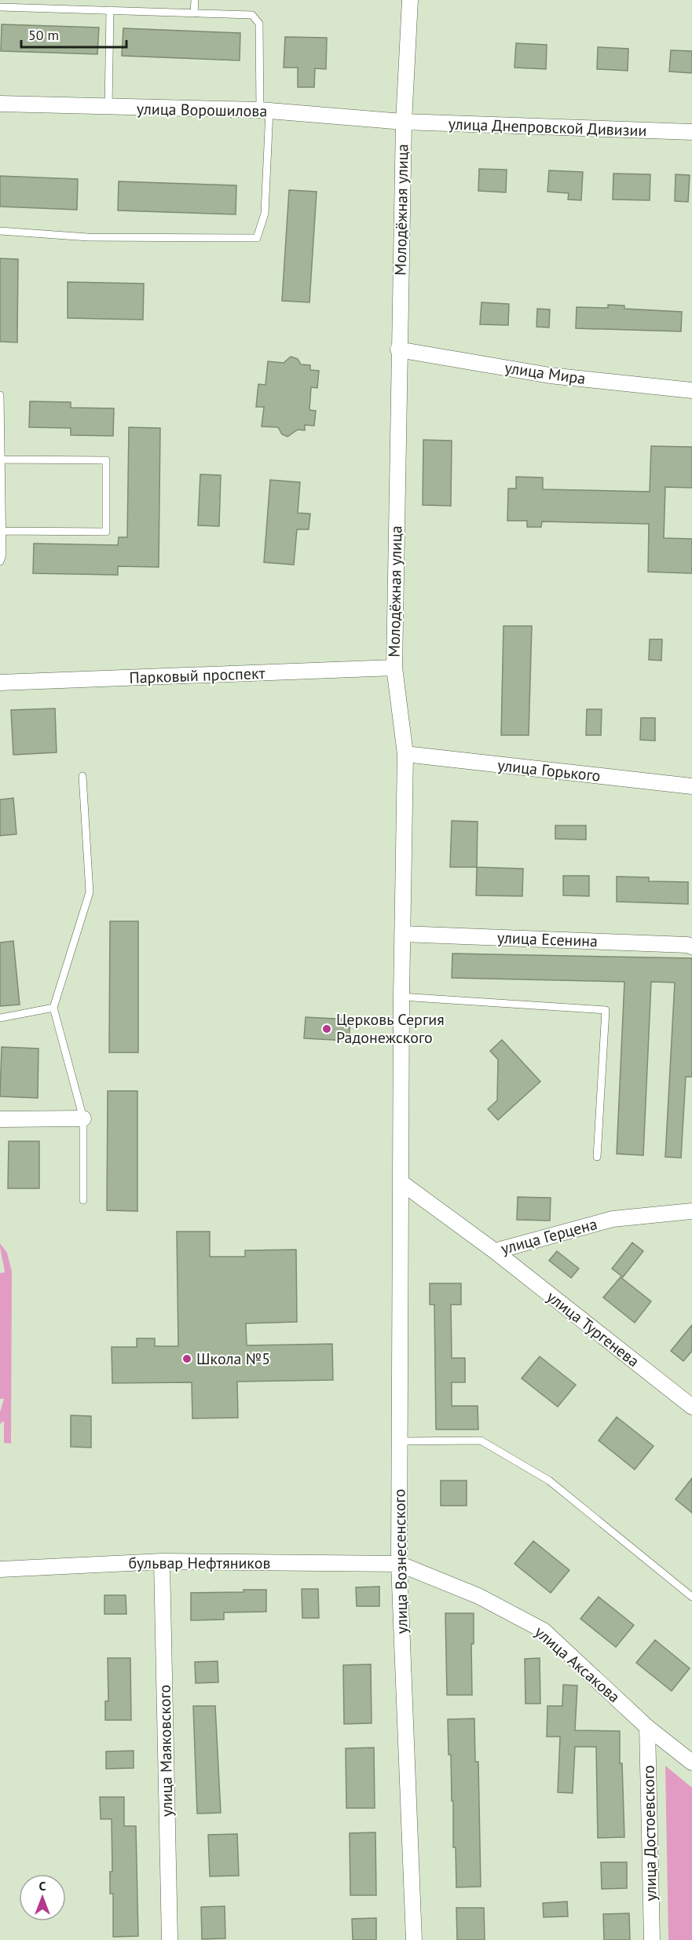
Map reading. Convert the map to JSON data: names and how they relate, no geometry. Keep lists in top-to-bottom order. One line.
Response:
{"streets":{"street":["улица Ворошилова","улица Днепровской Дивизии","Молодёжная улица","улица Мира","Парковый проспект","улица Горького","улица Есенина","улица Герцена","улица Тургенева","улица Вознесенского","бульвар Нефтяников","улица Аксакова","улица Маяковского","улица Достоевского"]},"crossings":[["улица Ворошилова","улица Днепровской Дивизии"],["улица Ворошилова","Молодёжная улица"],["улица Днепровской Дивизии","Молодёжная улица"],["Молодёжная улица","улица Мира"],["Молодёжная улица","Парковый проспект"],["Молодёжная улица","улица Горького"],["Молодёжная улица","улица Есенина"],["Молодёжная улица","улица Герцена"],["Молодёжная улица","улица Вознесенского"],["улица Герцена","улица Тургенева"],["улица Герцена","улица Вознесенского"],["улица Вознесенского","бульвар Нефтяников"],["улица Вознесенского","улица Аксакова"],["бульвар Нефтяников","улица Аксакова"],["бульвар Нефтяников","улица Маяковского"],["улица Аксакова","улица Достоевского"]],"places":["Церковь Сергия Радонежского","Школа №5"],"scale_bar":"50 m","north":"top"}
